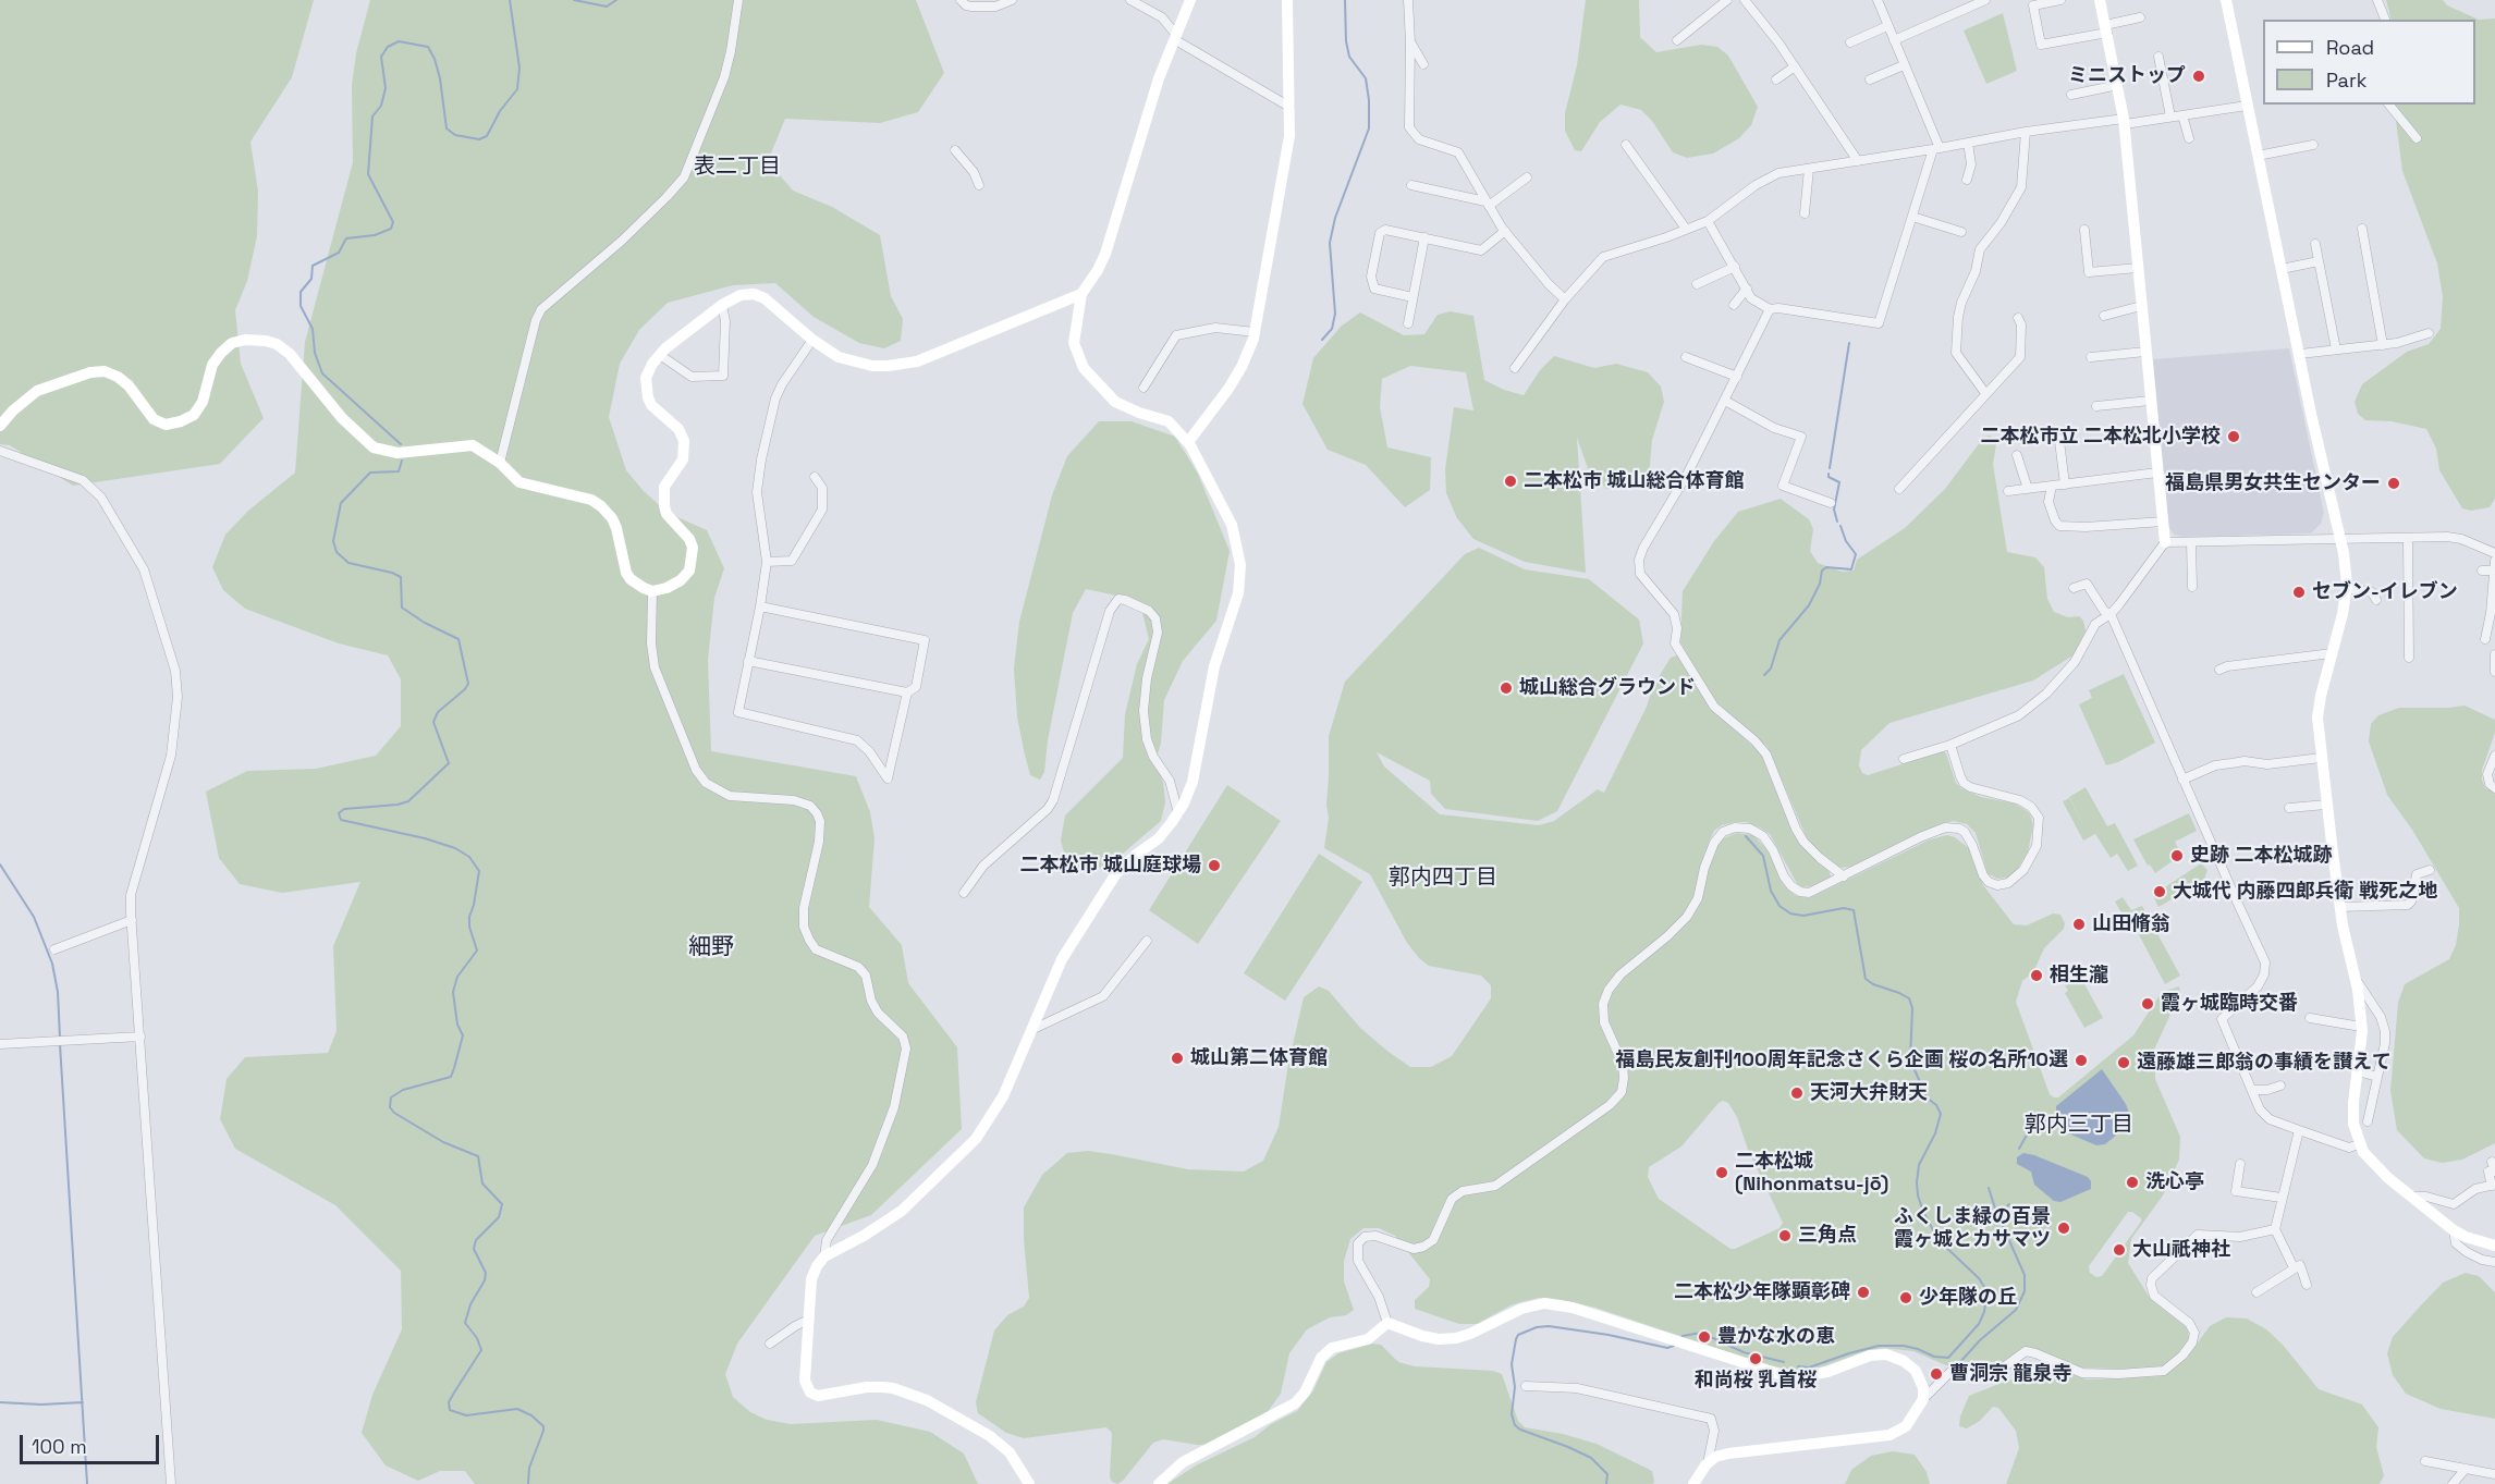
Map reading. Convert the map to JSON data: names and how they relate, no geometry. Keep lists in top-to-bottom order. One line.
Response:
{"districts":["表二丁目","郭内四丁目","細野","郭内三丁目"],"places":["ミニストップ","二本松市立 二本松北小学校","二本松市 城山総合体育館","福島県男女共生センター","セブン-イレブン","城山総合グラウンド","史跡 二本松城跡","二本松市 城山庭球場","大城代 内藤四郎兵衛 戦死之地","山田脩翁","相生瀧","霞ヶ城臨時交番","城山第二体育館","福島民友創刊100周年記念さくら企画 桜の名所10選","遠藤雄三郎翁の事績を讃えて","天河大弁財天","二本松城 (Nihonmatsu-jō)","洗心亭","ふくしま緑の百景 霞ヶ城とカサマツ","三角点","大山祇神社","二本松少年隊顕彰碑","少年隊の丘","豊かな水の恵","和尚桜 乳首桜","曹洞宗 龍泉寺"],"legend":["Road","Park"],"scale_bar":"100 m"}
